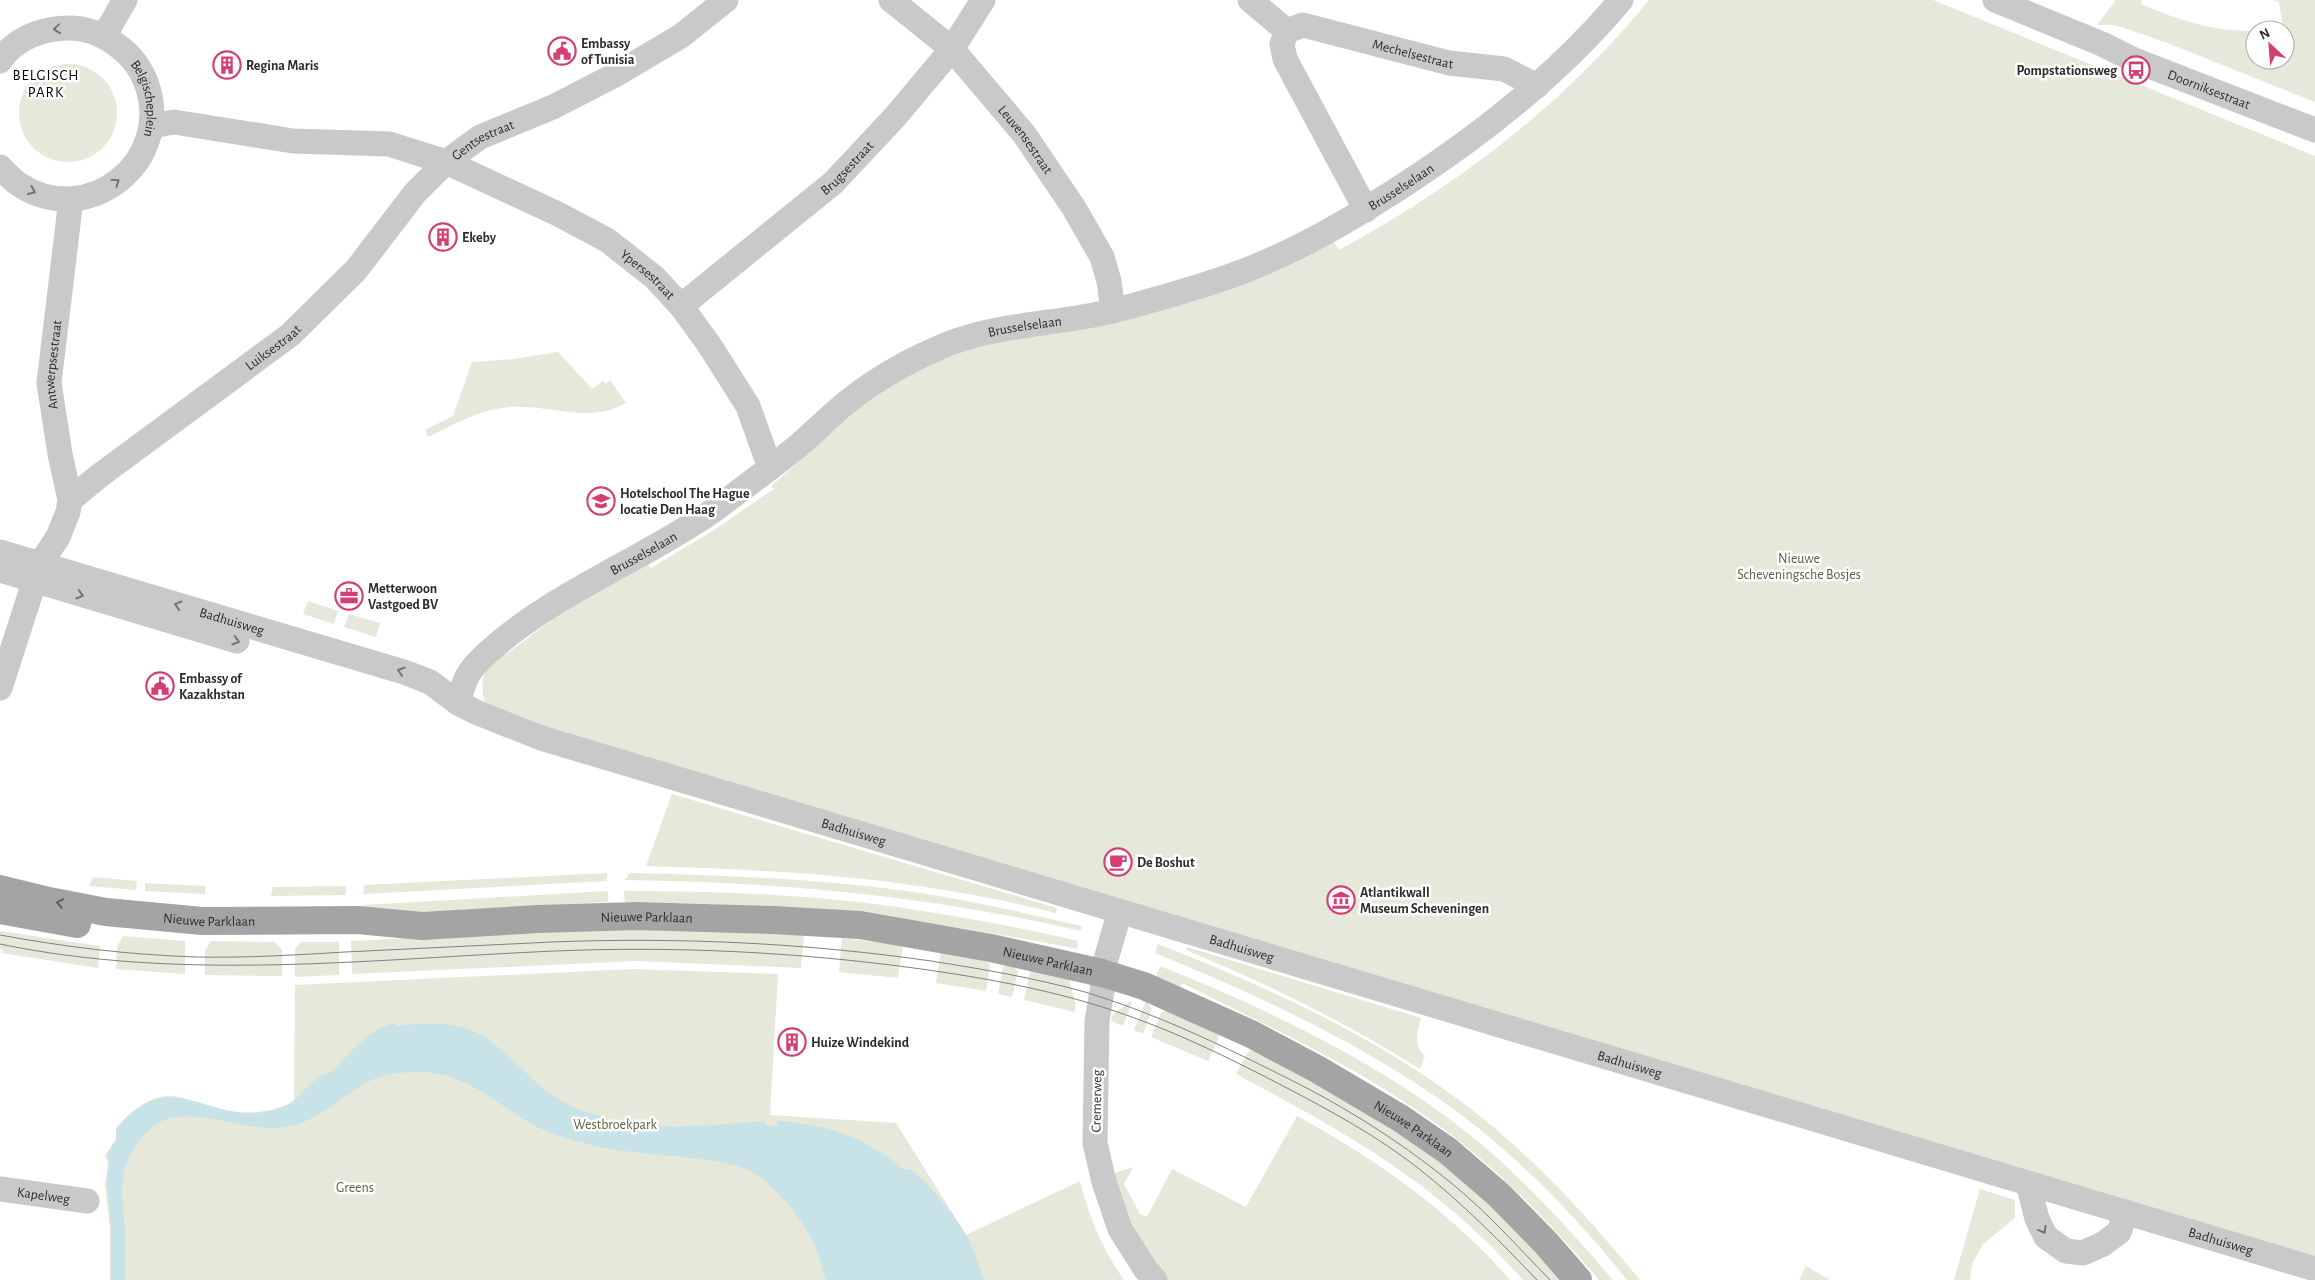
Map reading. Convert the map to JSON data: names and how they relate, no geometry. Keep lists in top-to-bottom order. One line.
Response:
{"streets":{"main road":["Nieuwe Parklaan"],"street":["Mechelsestraat","Doorniksestraat","Belgischeplein","Leuvensestraat","Gentsestraat","Brugsestraat","Brusselselaan","Ypersestraat","Luiksestraat","Antwerpsestraat","Badhuisweg","Cremerweg","Kapelweg"]},"crossings":[["Mechelsestraat","Brusselselaan"],["Belgischeplein","Gentsestraat"],["Belgischeplein","Antwerpsestraat"],["Leuvensestraat","Brugsestraat"],["Leuvensestraat","Brusselselaan"],["Gentsestraat","Ypersestraat"],["Gentsestraat","Luiksestraat"],["Brugsestraat","Ypersestraat"],["Brusselselaan","Ypersestraat"],["Brusselselaan","Badhuisweg"],["Ypersestraat","Luiksestraat"],["Luiksestraat","Antwerpsestraat"],["Antwerpsestraat","Badhuisweg"],["Badhuisweg","Cremerweg"],["Nieuwe Parklaan","Cremerweg"]],"districts":["BELGISCH PARK"],"parks":["Nieuwe Scheveningsche Bosjes","Westbroekpark","Greens"],"places":{"public building":["Embassy of Tunisia","Embassy of Kazakhstan"],"building":["Regina Maris","Ekeby","Huize Windekind"],"bus stop":["Pompstationsweg"],"school or university":["Hotelschool The Hague locatie Den Haag"],"office":["Metterwoon Vastgoed BV"],"cafe":["De Boshut"],"museum":["Atlantikwall Museum Scheveningen"]},"north":"top left"}
